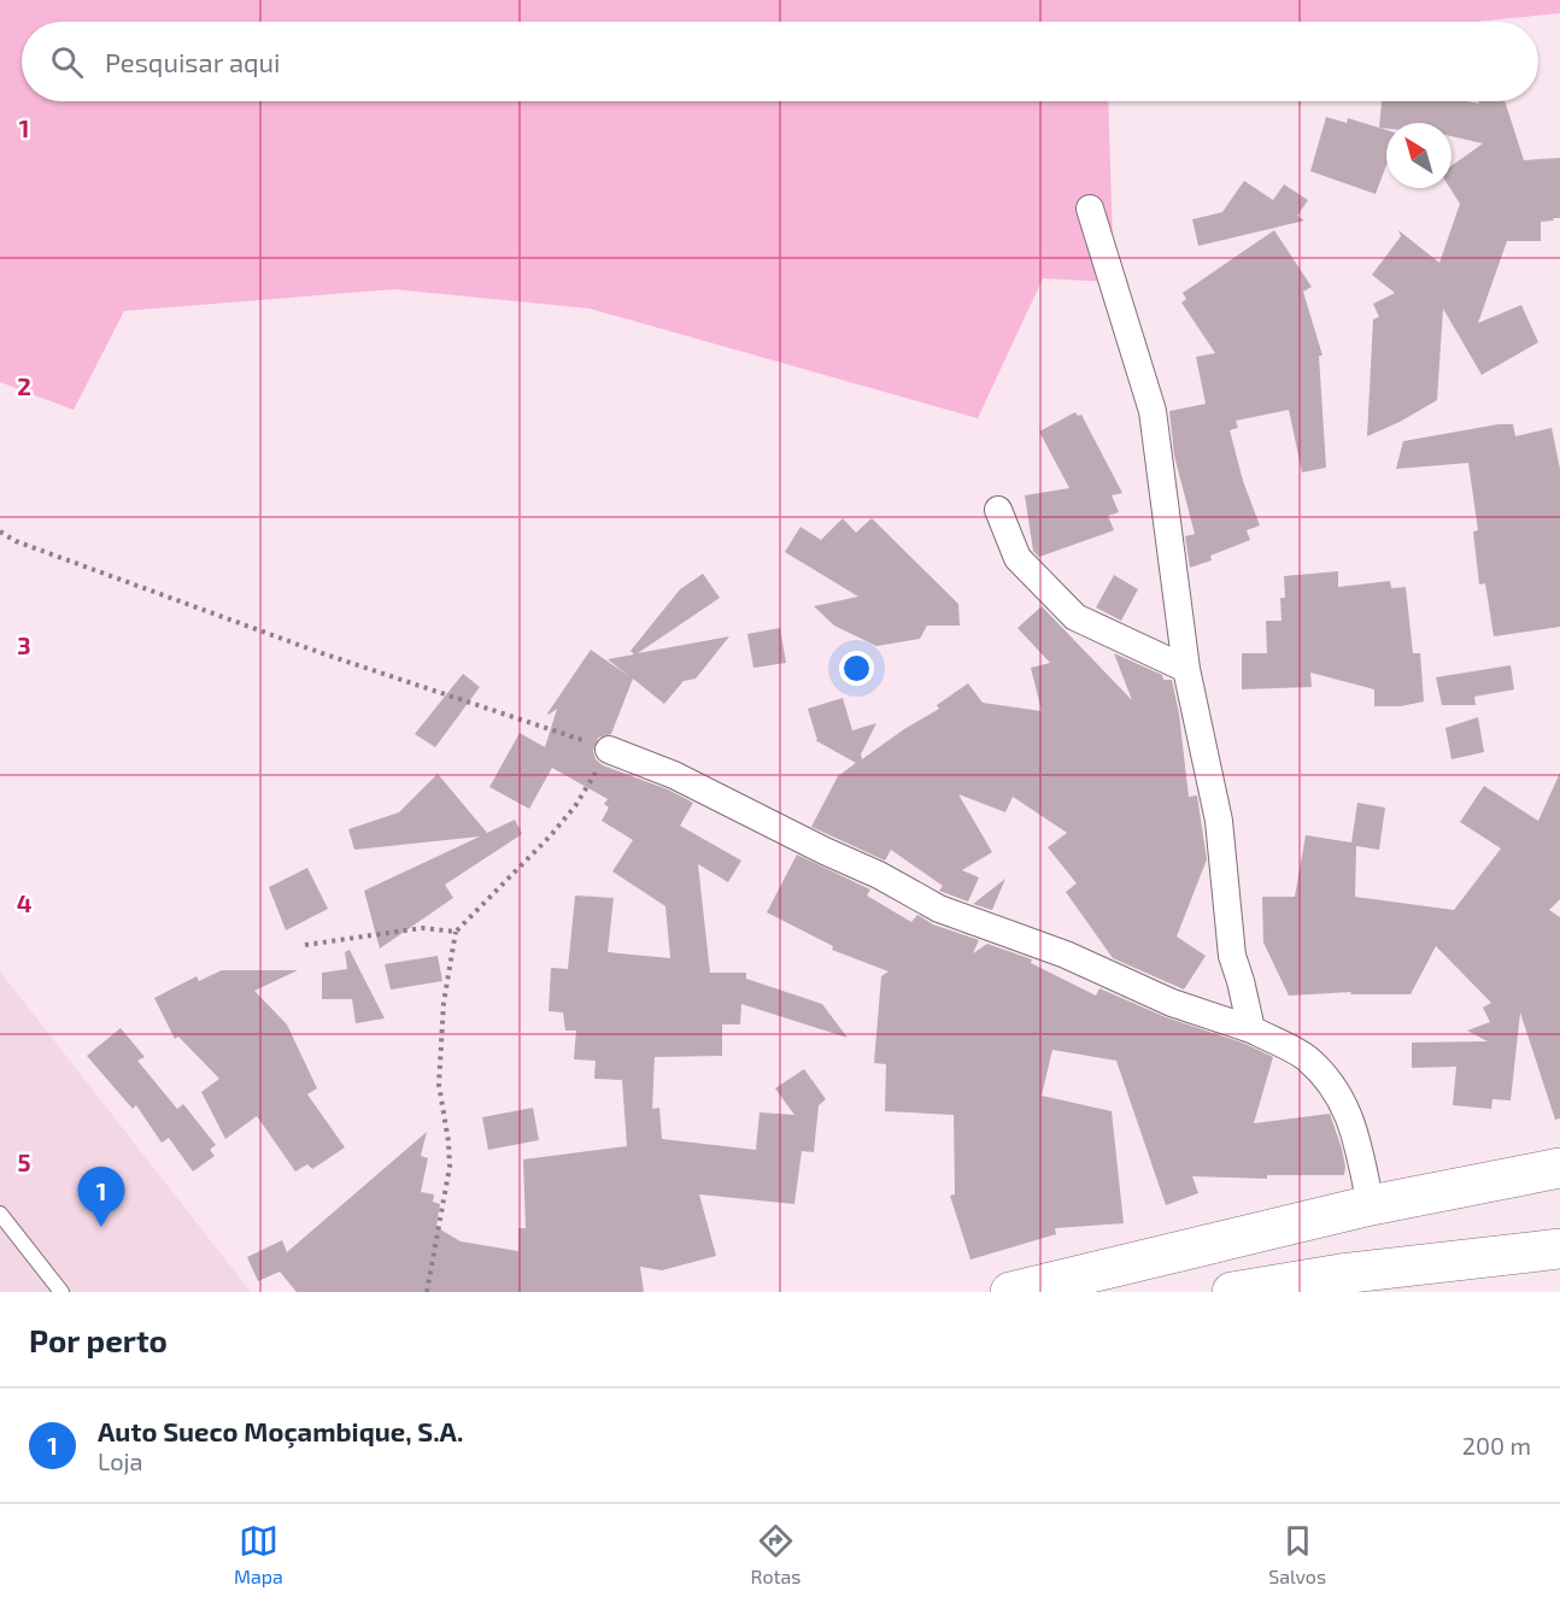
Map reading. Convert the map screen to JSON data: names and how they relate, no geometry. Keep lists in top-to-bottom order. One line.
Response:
{"north":"top left","page":{"search":"Pesquisar aqui","pins":"1","heading":"Por perto","list":[{"mark":"1","name":"Auto Sueco Moçambique, S.A.","note":"Loja","value":"200 m"}],"nav":["Mapa","Rotas","Salvos"]},"grid":{"rows":["1","2","3","4","5"]}}
